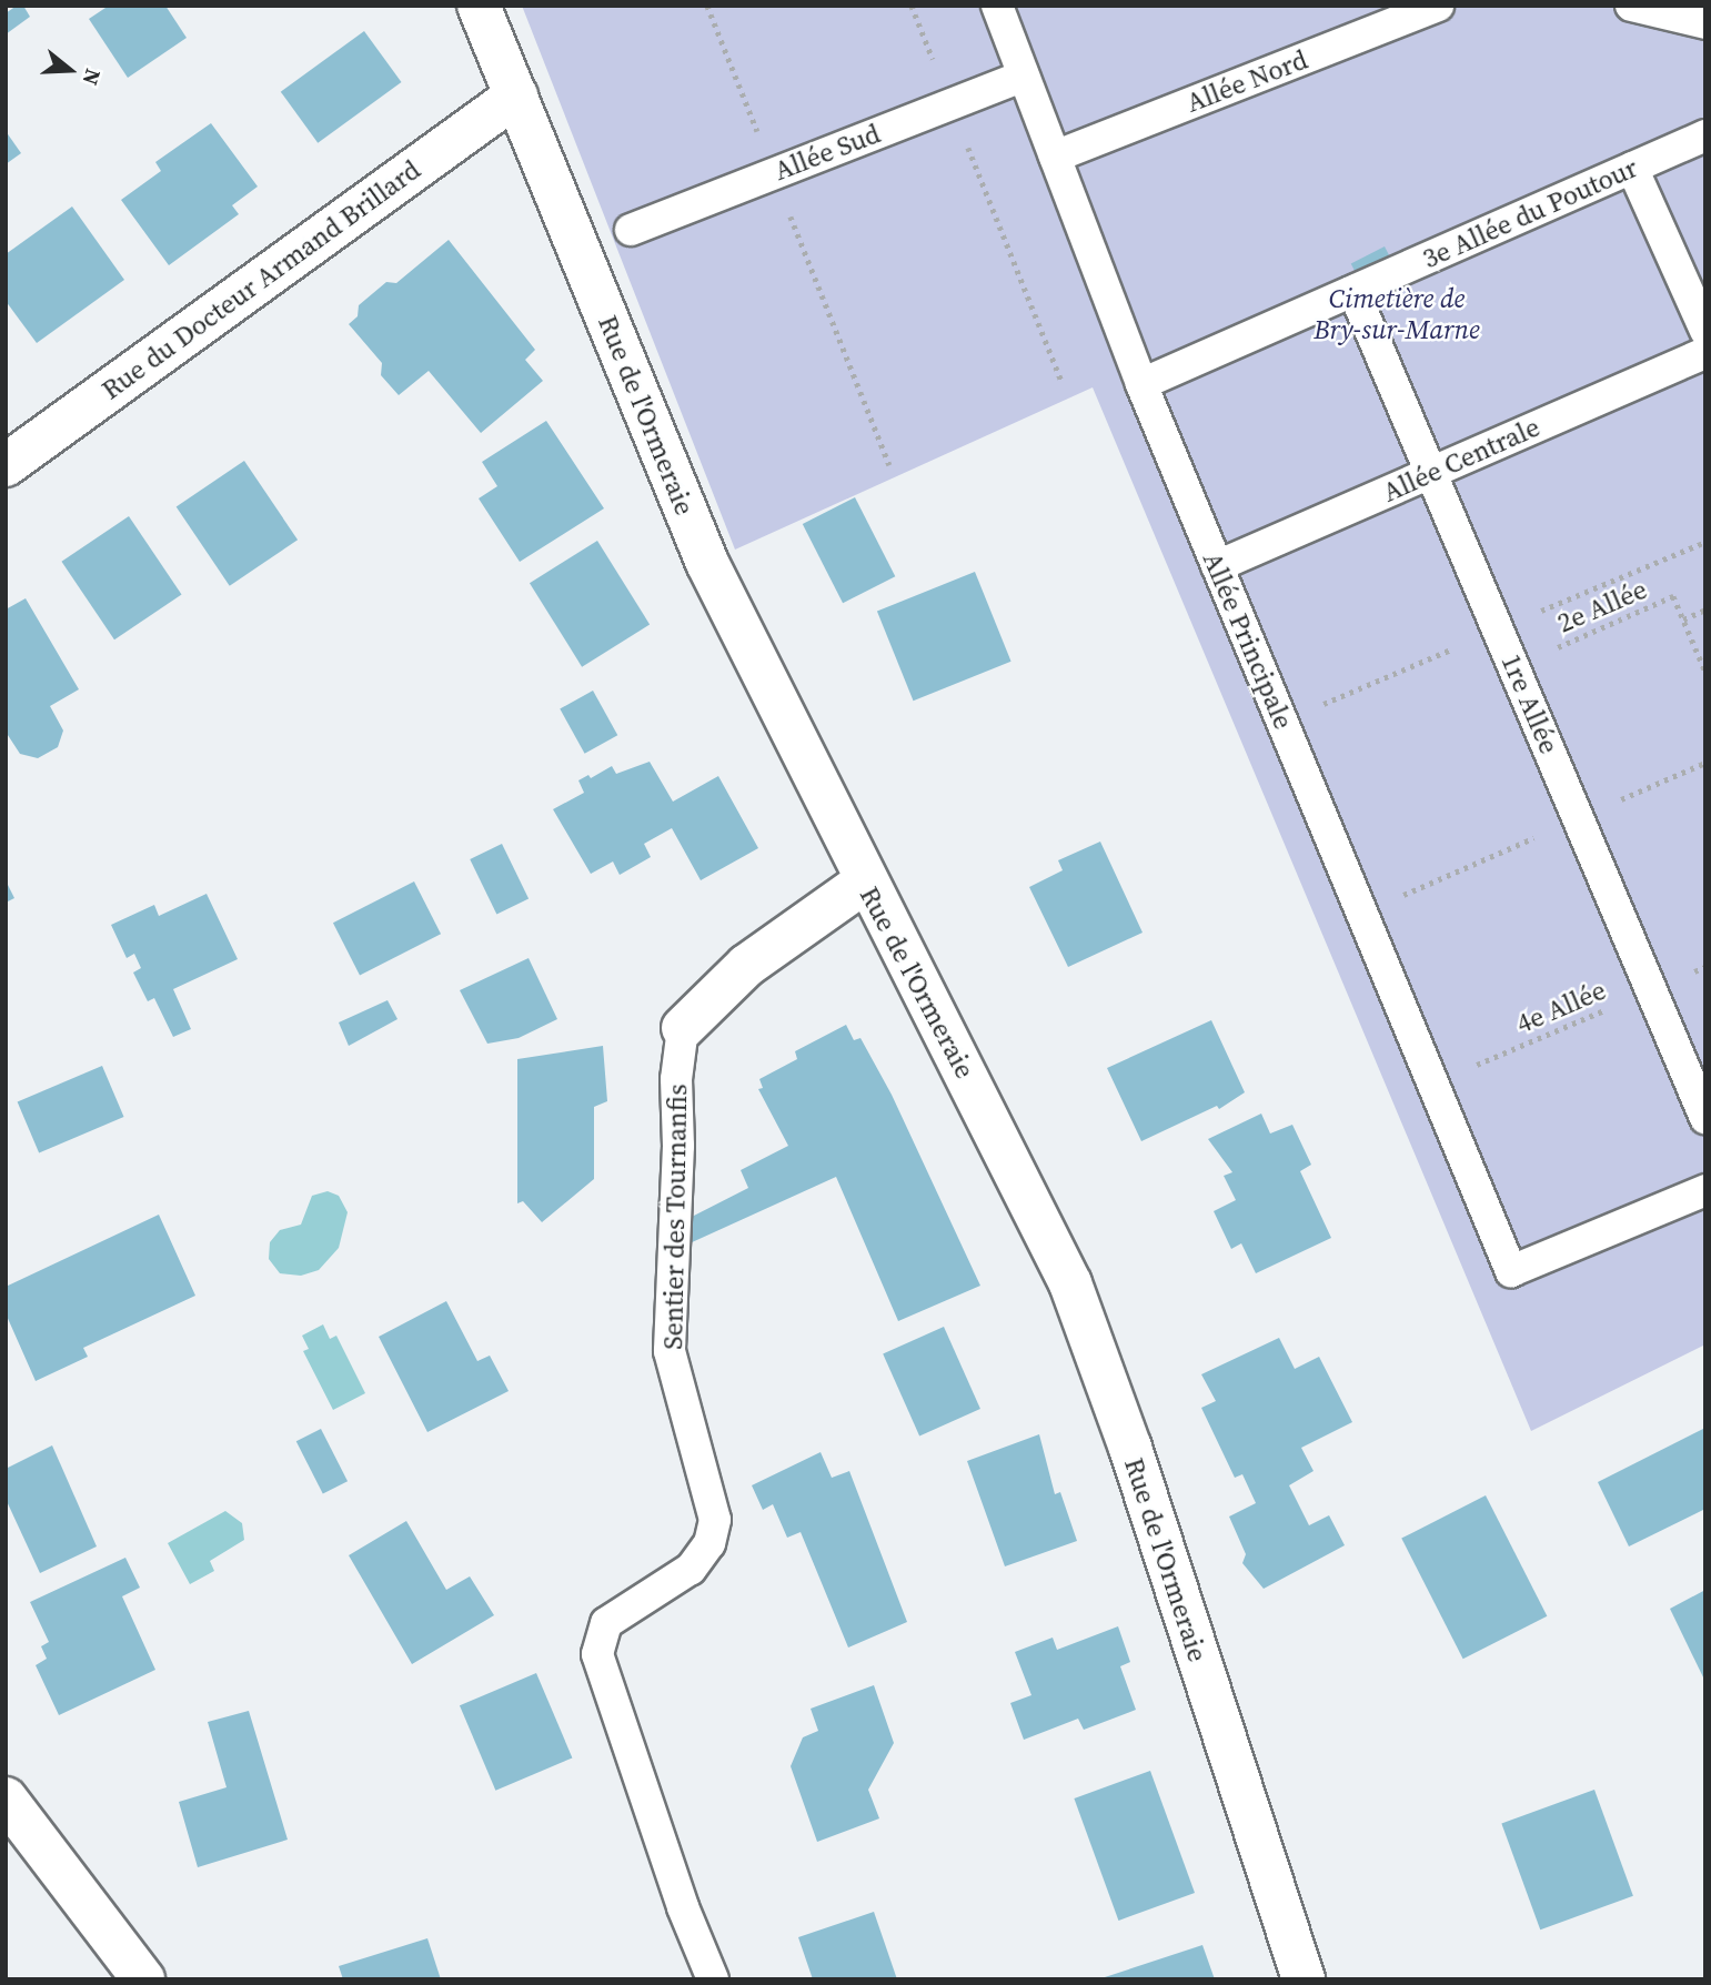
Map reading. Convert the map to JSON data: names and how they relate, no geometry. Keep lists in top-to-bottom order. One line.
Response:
{"streets":{"street":["Rue du Docteur Armand Brillard","Rue de l'Ormeraie","Sentier des Tournanfis"],"lane":["Allée Nord","Allée Sud","3e Allée du Poutour","Allée Centrale","Allée Principale","1re Allée"],"path":["2e Allée","4e Allée"]},"crossings":[["Allée Nord","Allée Principale"],["Allée Sud","Allée Principale"],["3e Allée du Poutour","Allée Principale"],["3e Allée du Poutour","1re Allée"],["Rue du Docteur Armand Brillard","Rue de l'Ormeraie"],["Rue de l'Ormeraie","Sentier des Tournanfis"],["Allée Centrale","Allée Principale"],["Allée Centrale","1re Allée"],["2e Allée","1re Allée"],["Allée Principale","4e Allée"],["1re Allée","4e Allée"]],"parks":["Cimetière de Bry-sur-Marne"],"north":"right"}
